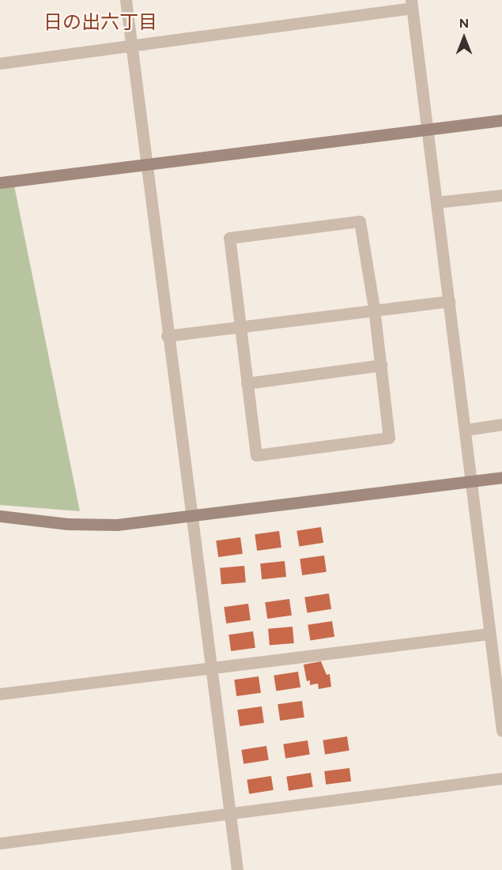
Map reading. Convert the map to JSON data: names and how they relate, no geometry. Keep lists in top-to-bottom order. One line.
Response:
{"districts":["日の出六丁目"],"north":"top"}
